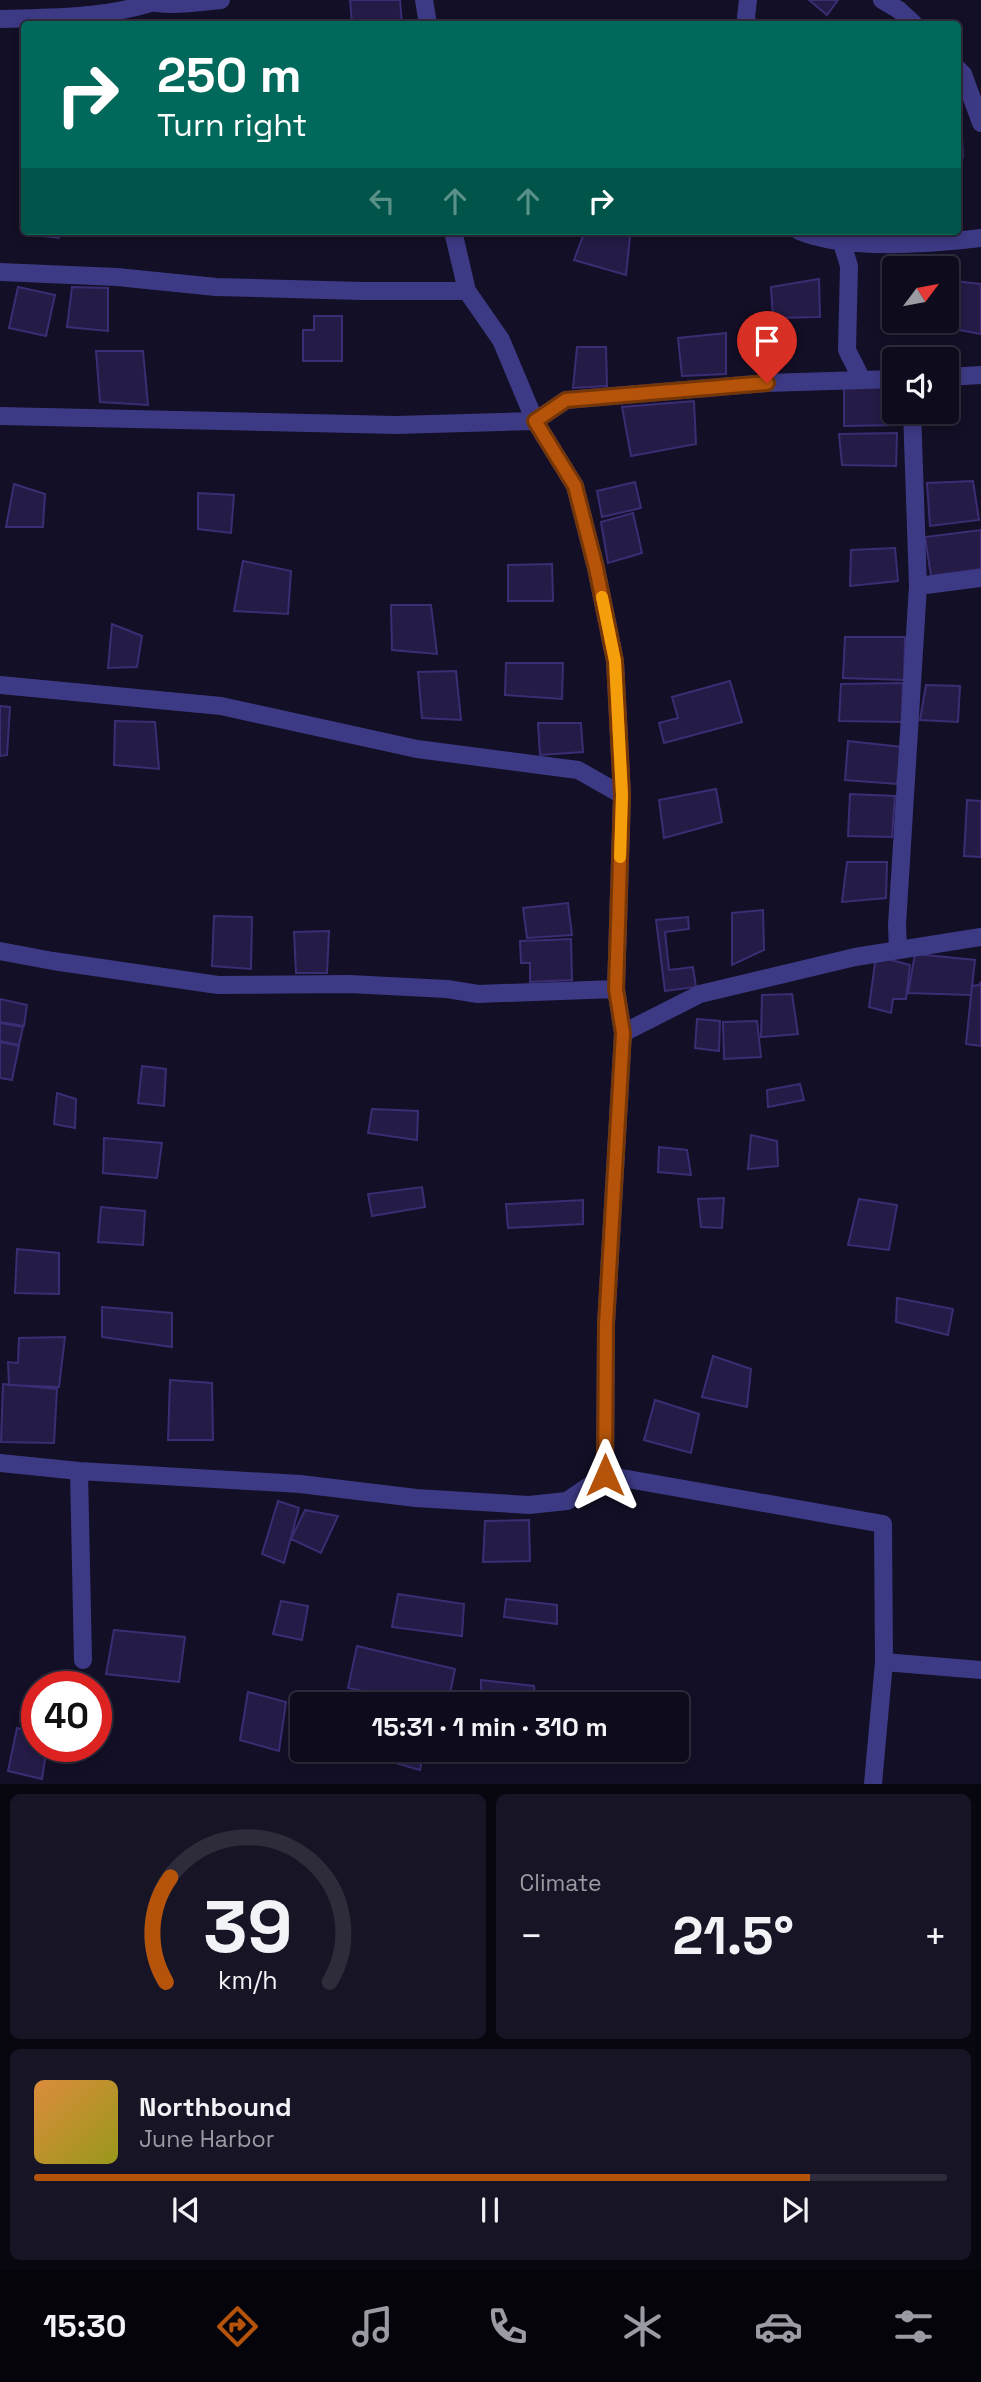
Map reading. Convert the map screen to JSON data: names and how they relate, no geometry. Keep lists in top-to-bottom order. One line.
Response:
{"north":"top right","page":{"turn":["250 m","Turn right"],"limit":"40","trip":"15:31 · 1 min · 310 m","tile":"Climate","heat":["−","21.5°","+"],"song":["Northbound","June Harbor"],"tabs":"15:30","gauge":["39","km/h"]}}
